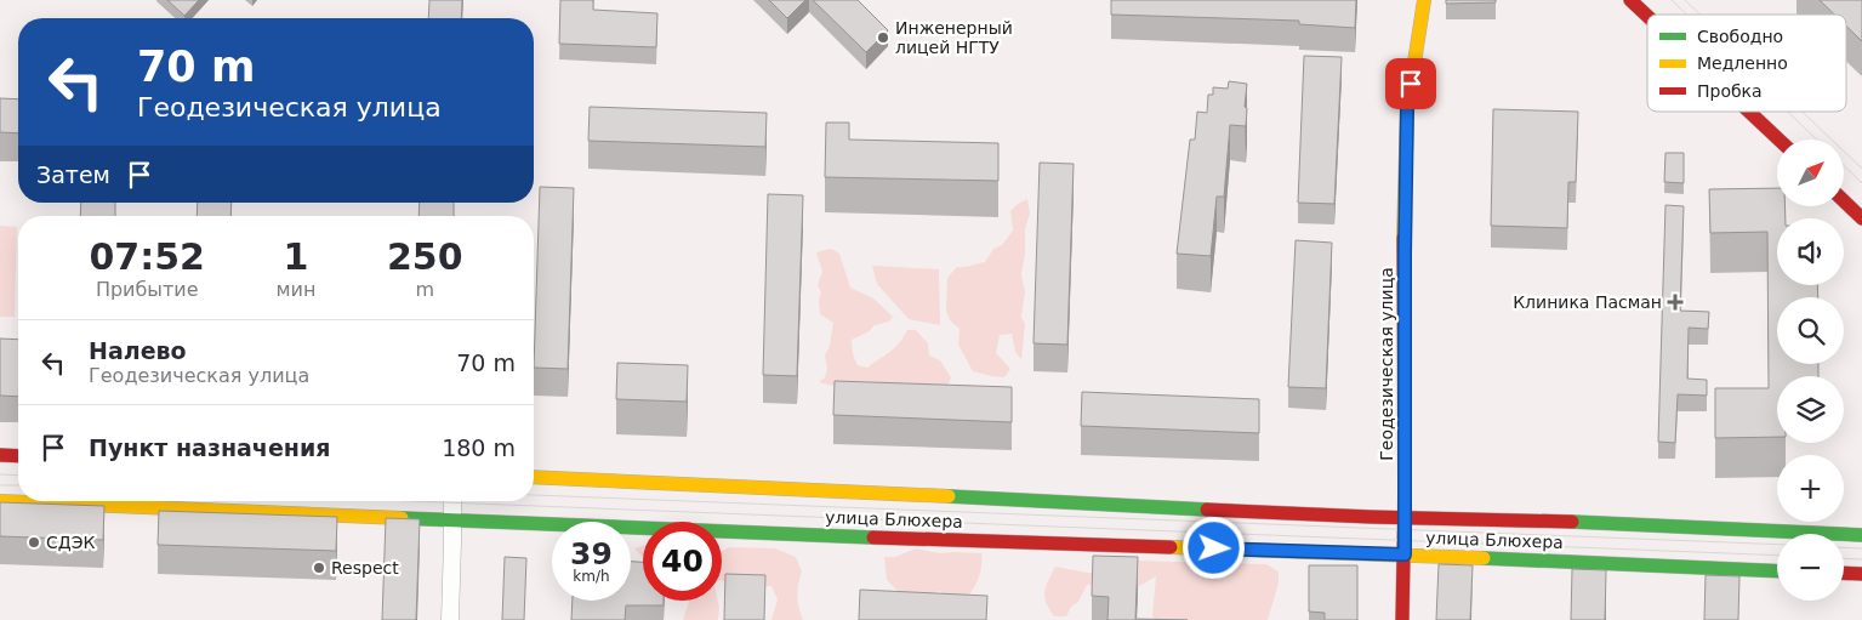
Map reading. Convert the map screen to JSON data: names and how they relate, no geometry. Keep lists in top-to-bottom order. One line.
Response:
{"streets":{"street":["Геодезическая улица","улица Блюхера"]},"crossings":[["Геодезическая улица","улица Блюхера"]],"places":{"other":["Инженерный лицей НГТУ","СДЭК","Respect"],"health":["Клиника Пасман"]},"legend":["Свободно","Медленно","Пробка"],"north":"top right","page":{"turn":["70 m","Геодезическая улица"],"map_buttons":["+","−"],"then":"Затем","eta":["07:52","Прибытие","1","мин","250","m"],"list":[{"name":"Налево","note":"Геодезическая улица","value":"70 m"},{"name":"Пункт назначения","value":"180 m"}],"speed":"39 km/h","limit":"40"}}
